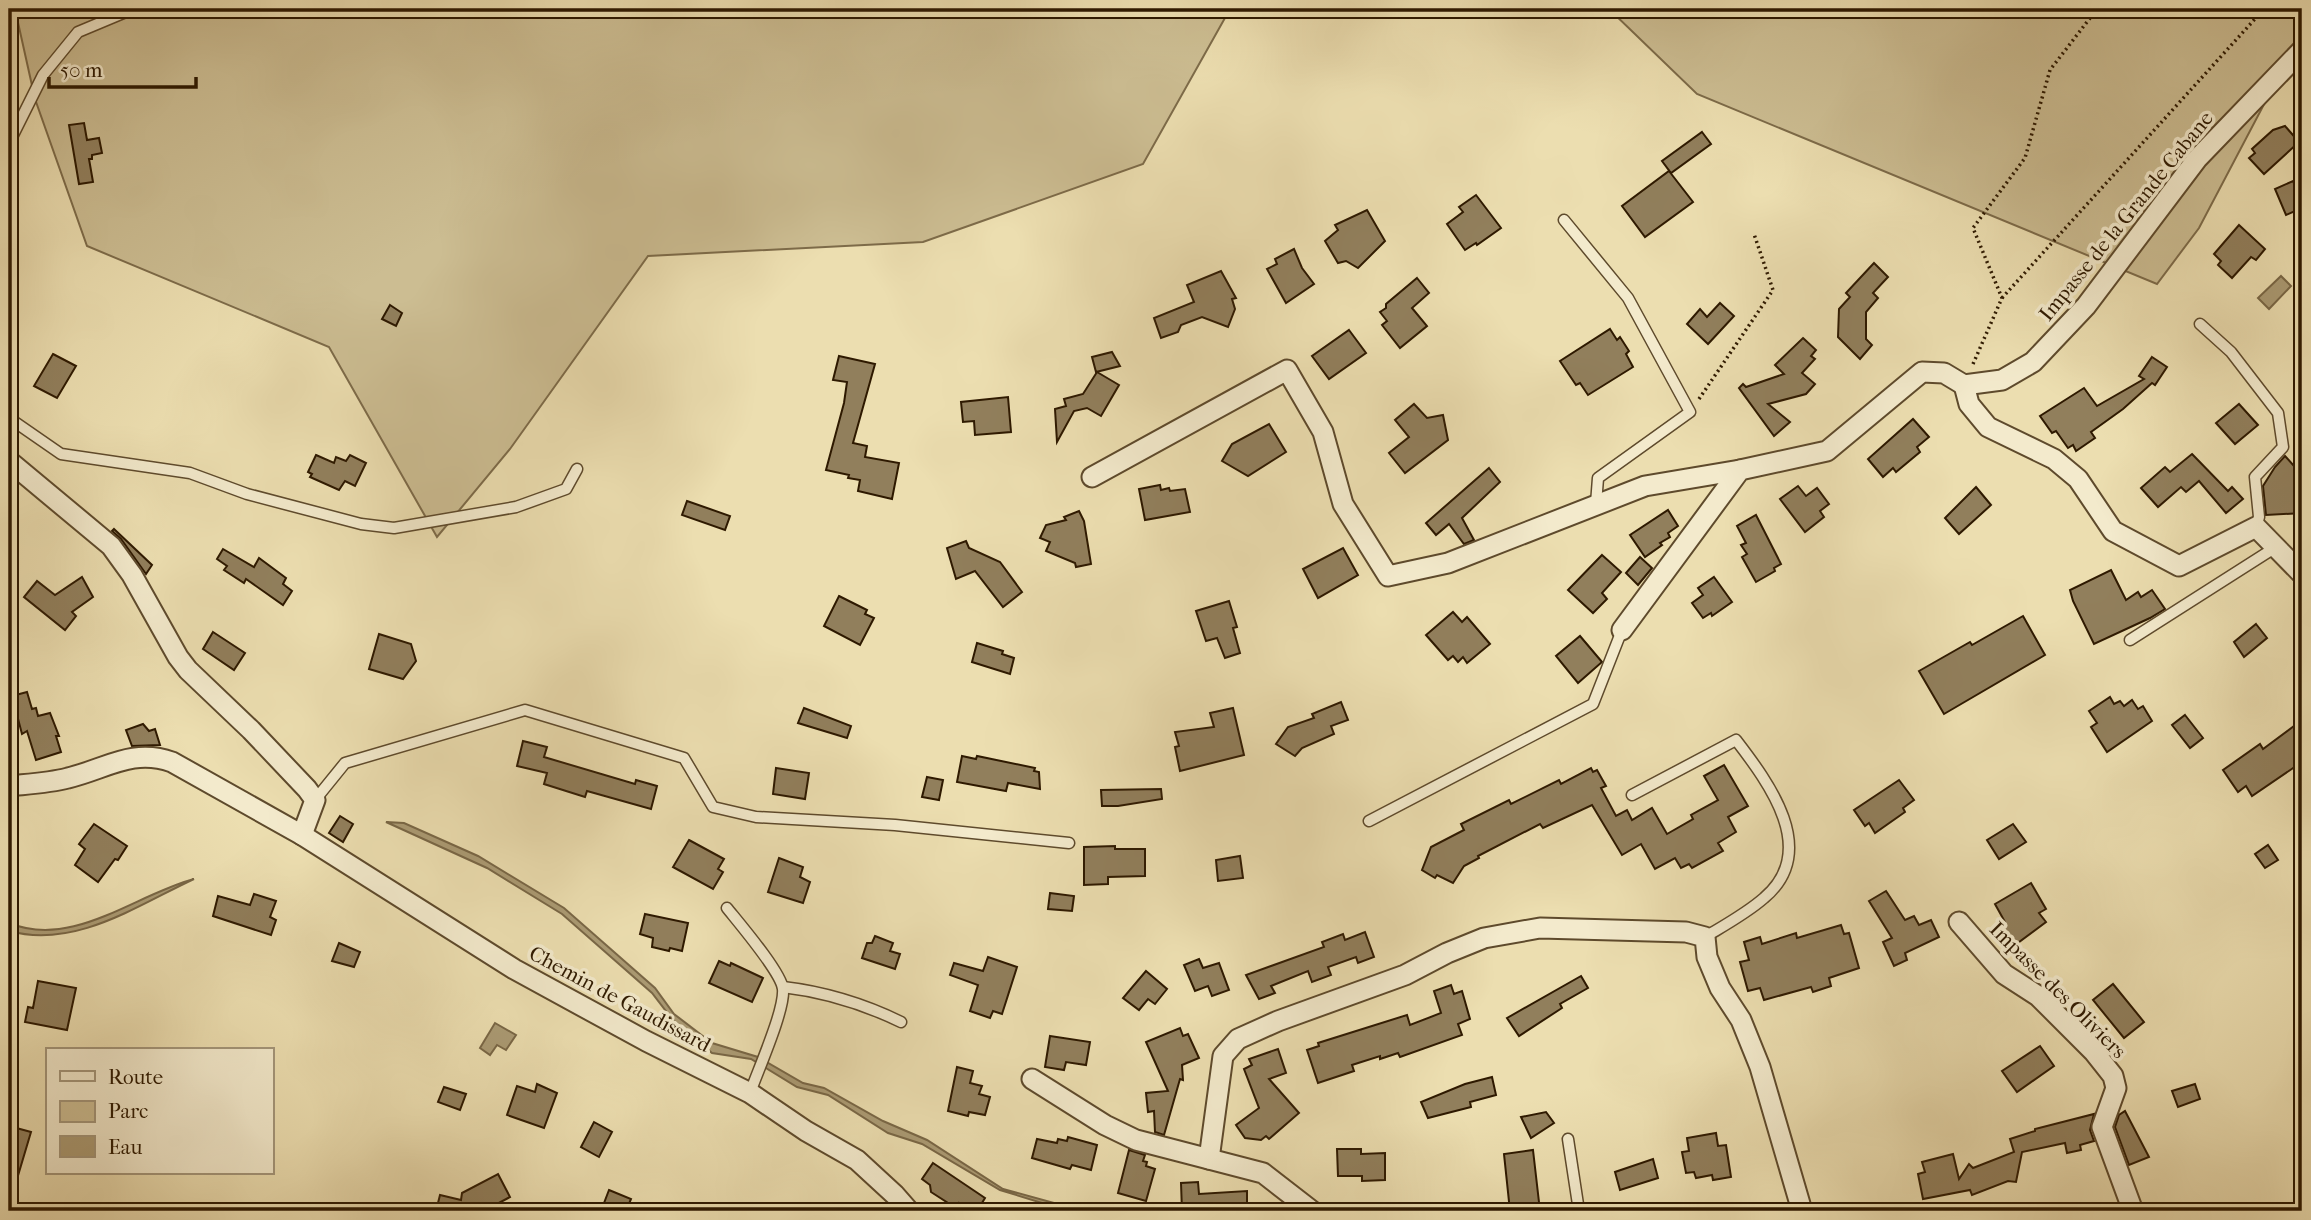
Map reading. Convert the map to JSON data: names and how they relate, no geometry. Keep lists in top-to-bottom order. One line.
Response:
{"streets":{"street":["Impasse de la Grande Cabane","Impasse des Oliviers","Chemin de Gaudissard"]},"legend":["Route","Parc","Eau"],"scale_bar":"50 m"}
